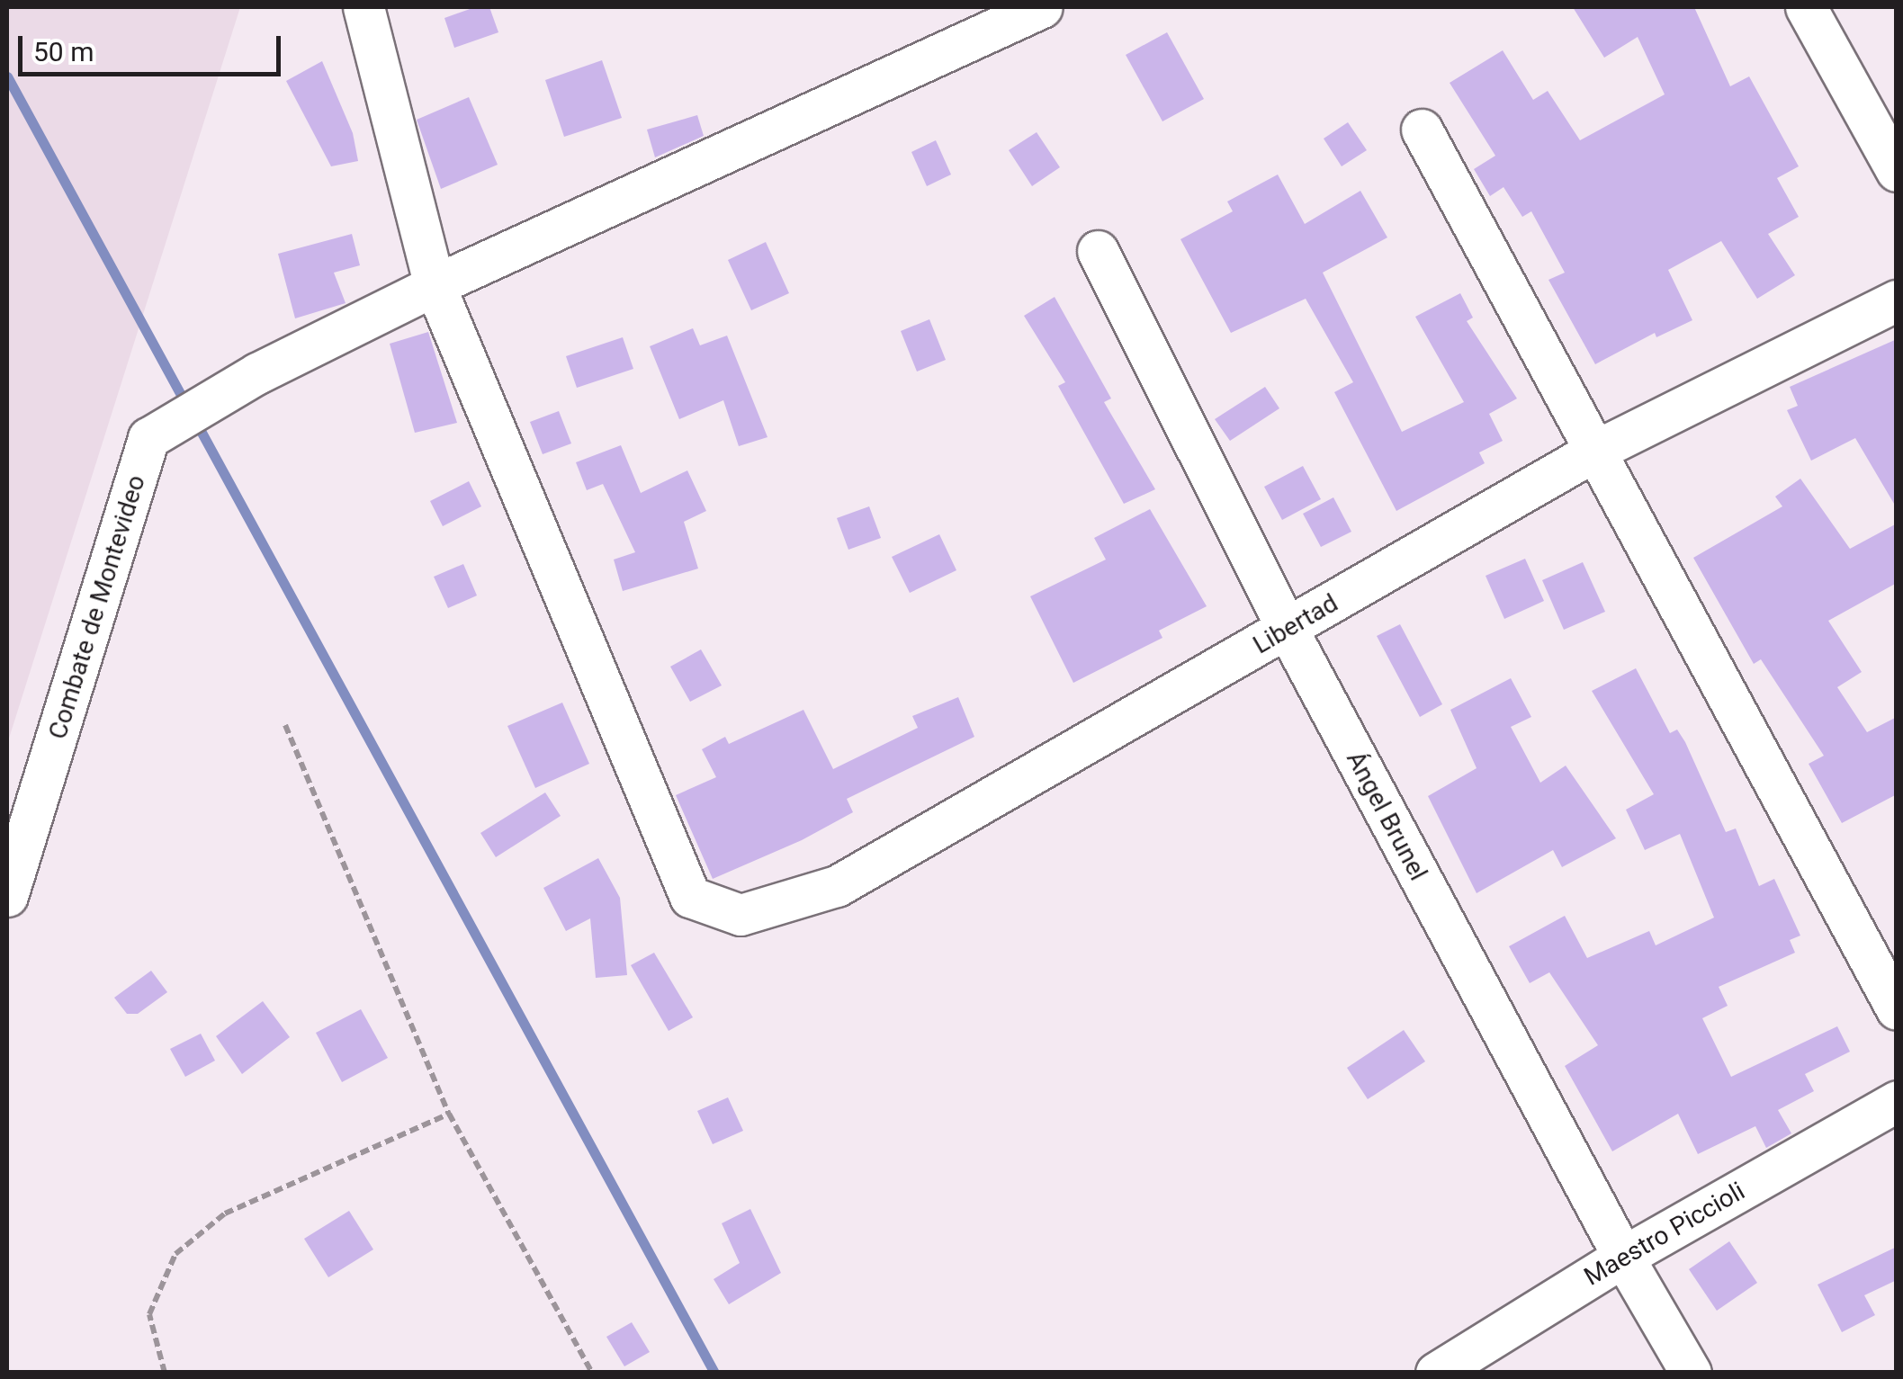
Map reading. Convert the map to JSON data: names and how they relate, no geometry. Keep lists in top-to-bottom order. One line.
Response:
{"streets":{"street":["Combate de Montevideo","Libertad","Ángel Brunel","Maestro Piccioli"]},"crossings":[["Combate de Montevideo","Libertad"],["Libertad","Ángel Brunel"],["Ángel Brunel","Maestro Piccioli"]],"scale_bar":"50 m"}
